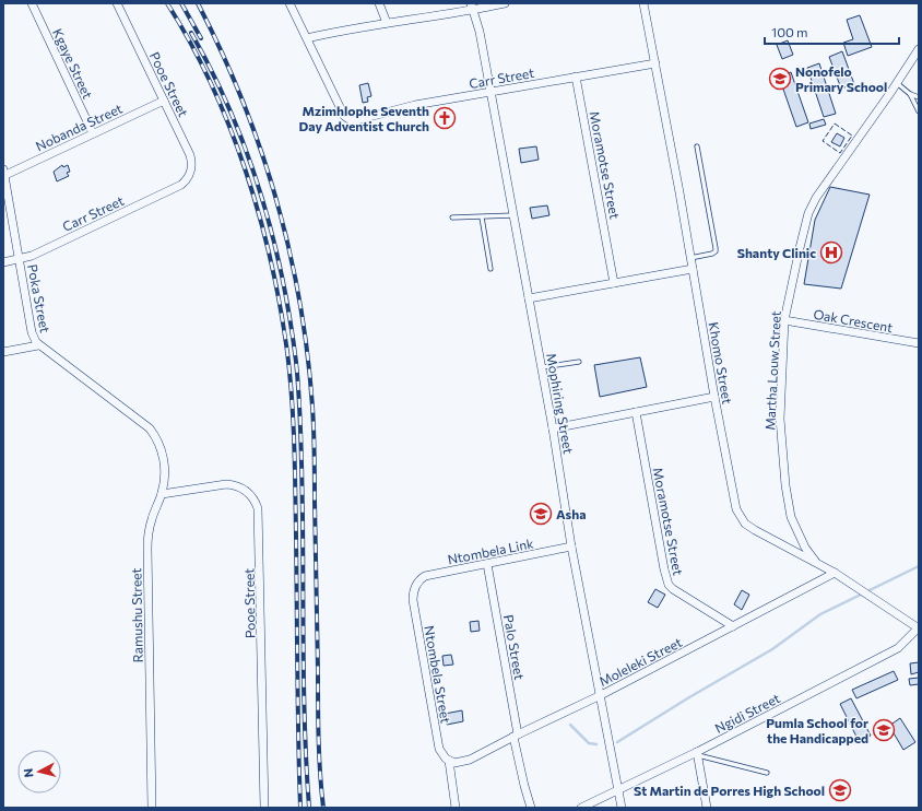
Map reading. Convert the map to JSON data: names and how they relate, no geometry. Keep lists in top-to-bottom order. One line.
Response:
{"streets":{"street":["Kgaye Street","Carr Street","Pooe Street","Nobanda Street","Moramotse Street","Poka Street","Oak Crescent","Khomo Street","Martha Louw Street","Mophiring Street","Ntombela Link","Ramushu Street","Palo Street","Moleleki Street","Ntombela Street","Ngidi Street"]},"crossings":[["Kgaye Street","Nobanda Street"],["Carr Street","Pooe Street"],["Carr Street","Moramotse Street"],["Carr Street","Poka Street"],["Carr Street","Khomo Street"],["Carr Street","Mophiring Street"],["Pooe Street","Nobanda Street"],["Pooe Street","Ramushu Street"],["Nobanda Street","Poka Street"],["Moramotse Street","Moleleki Street"],["Poka Street","Ramushu Street"],["Oak Crescent","Martha Louw Street"],["Khomo Street","Martha Louw Street"],["Khomo Street","Moleleki Street"],["Khomo Street","Ngidi Street"],["Mophiring Street","Ntombela Link"],["Mophiring Street","Moleleki Street"],["Mophiring Street","Ngidi Street"],["Ntombela Link","Palo Street"],["Ntombela Link","Ntombela Street"],["Palo Street","Moleleki Street"],["Moleleki Street","Ntombela Street"]],"places":{"school or university":["Nonofelo Primary School","Asha","Pumla School for the Handicapped","St Martin de Porres High School"],"church":["Mzimhlophe Seventh Day Adventist Church"],"hospital":["Shanty Clinic"]},"scale_bar":"100 m","north":"left"}
